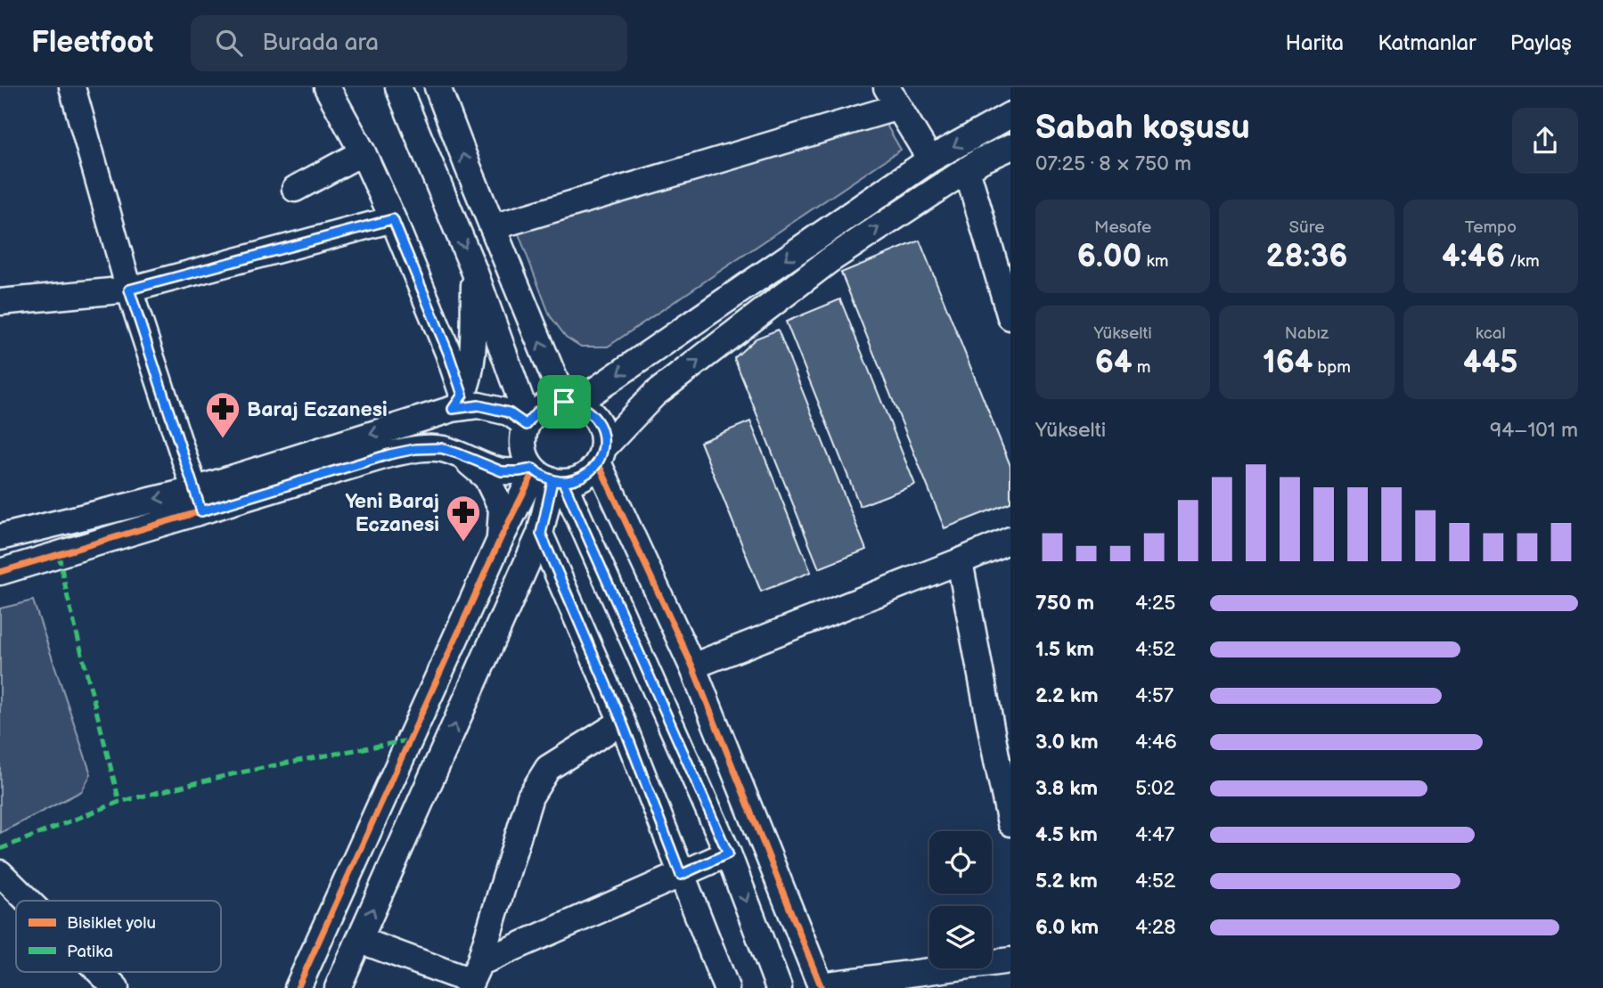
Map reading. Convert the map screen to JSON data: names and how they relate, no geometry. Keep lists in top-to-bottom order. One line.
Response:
{"places":{"pharmacy":["Baraj Eczanesi","Yeni Baraj Eczanesi"]},"legend":["Bisiklet yolu","Patika"],"page":{"header":"Fleetfoot","search":"Burada ara","nav":["Harita","Katmanlar","Paylaş"],"heading":["Sabah koşusu","07:25 · 8 × 750 m"],"stats":[["Mesafe","6.00 km"],["Süre","28:36"],["Tempo","4:46 /km"],["Yükselti","64 m"],["Nabız","164 bpm"],["kcal","445"]],"chart":["Yükselti","94–101 m"],"list":[{"name":"750 m","note":"4:25"},{"name":"1.5 km","note":"4:52"},{"name":"2.2 km","note":"4:57"},{"name":"3.0 km","note":"4:46"},{"name":"3.8 km","note":"5:02"},{"name":"4.5 km","note":"4:47"},{"name":"5.2 km","note":"4:52"},{"name":"6.0 km","note":"4:28"}]}}
